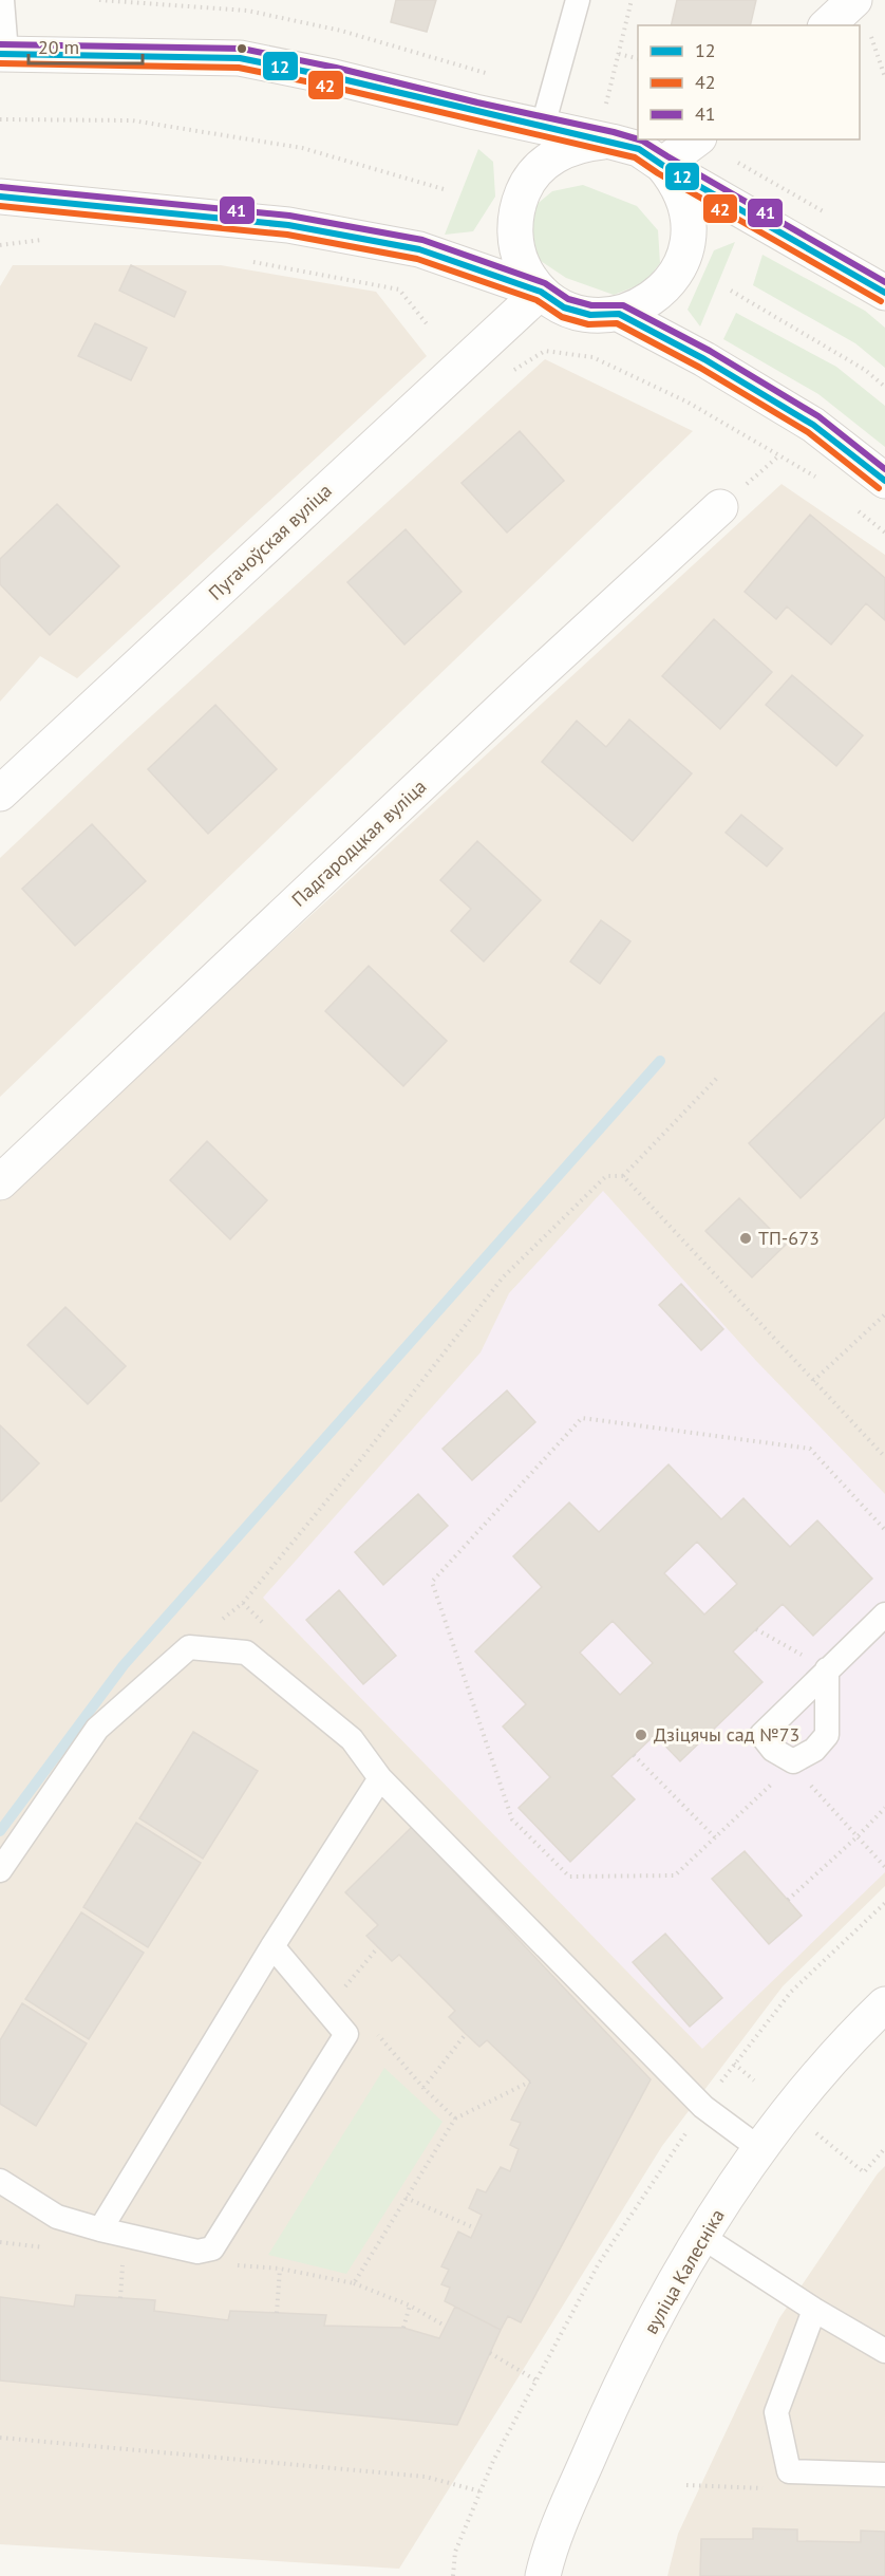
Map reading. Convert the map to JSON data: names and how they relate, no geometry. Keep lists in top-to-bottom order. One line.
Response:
{"streets":{"street":["Пугачоўская вуліца","Падгародцкая вуліца","вуліца Калесніка"]},"places":["ТП-673","Дзіцячы сад №73"],"lines":["transit line 41","transit line 12","transit line 42"],"legend":["12","42","41"],"scale_bar":"20 m"}
